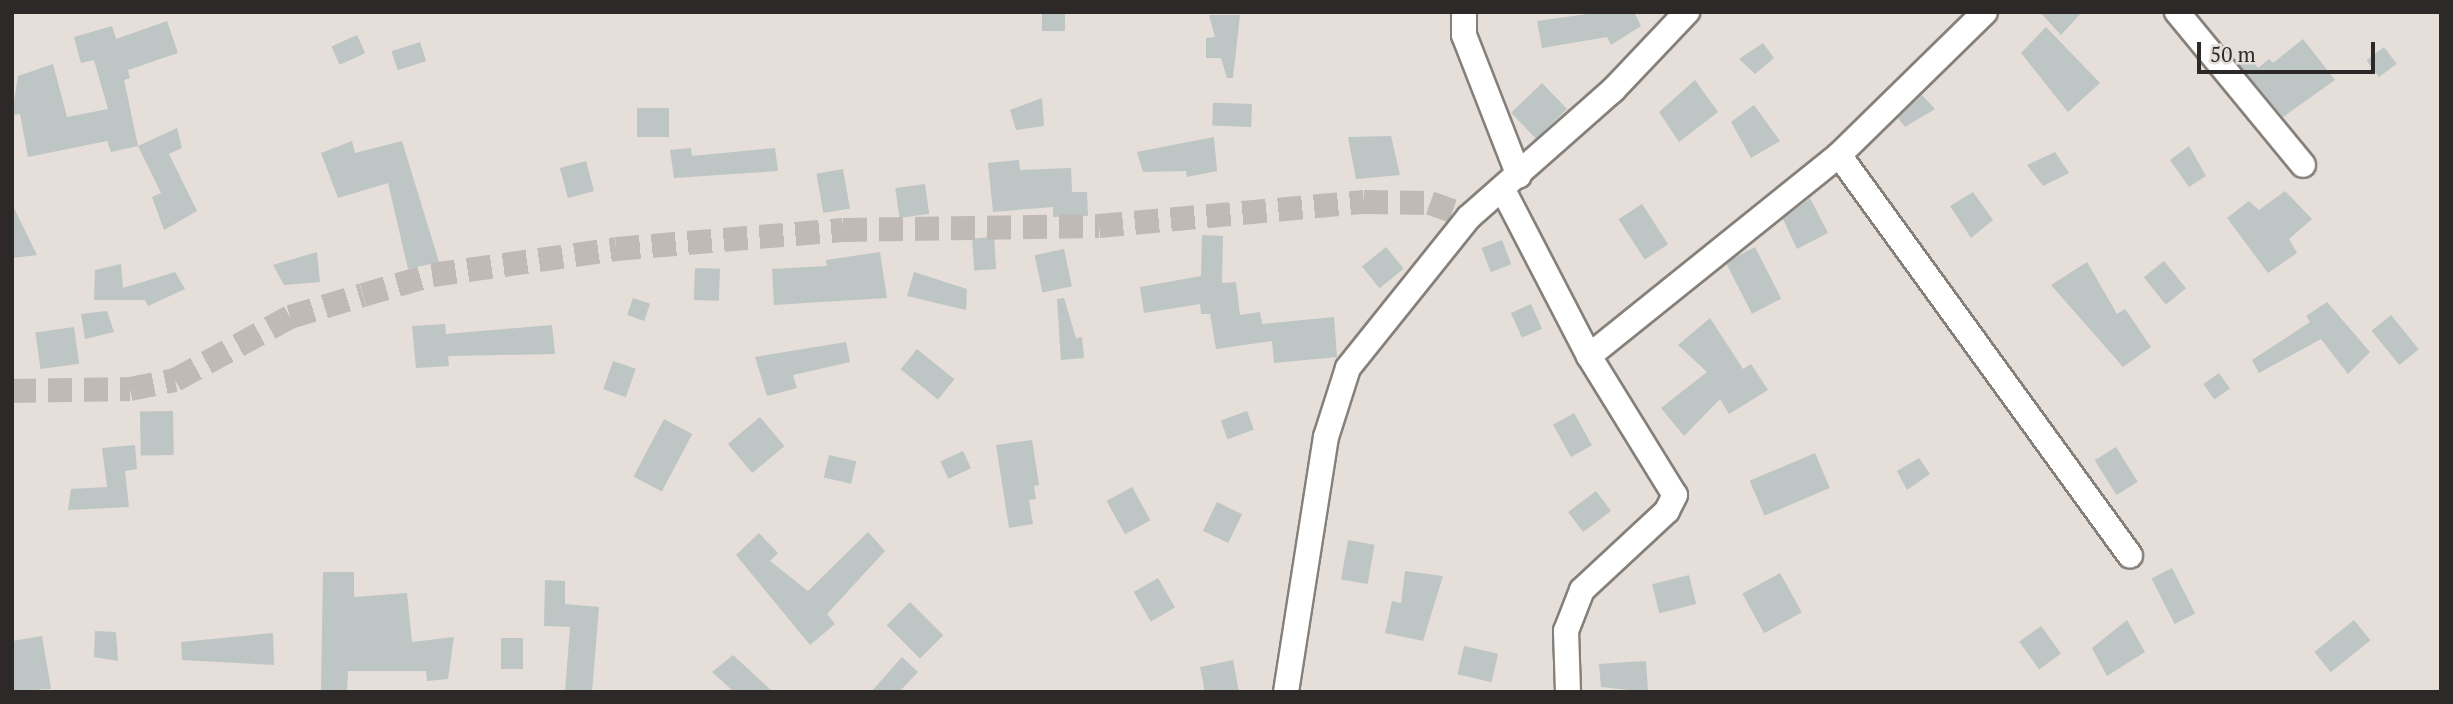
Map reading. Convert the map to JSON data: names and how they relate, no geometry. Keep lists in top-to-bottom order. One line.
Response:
{"scale_bar":"50 m"}
